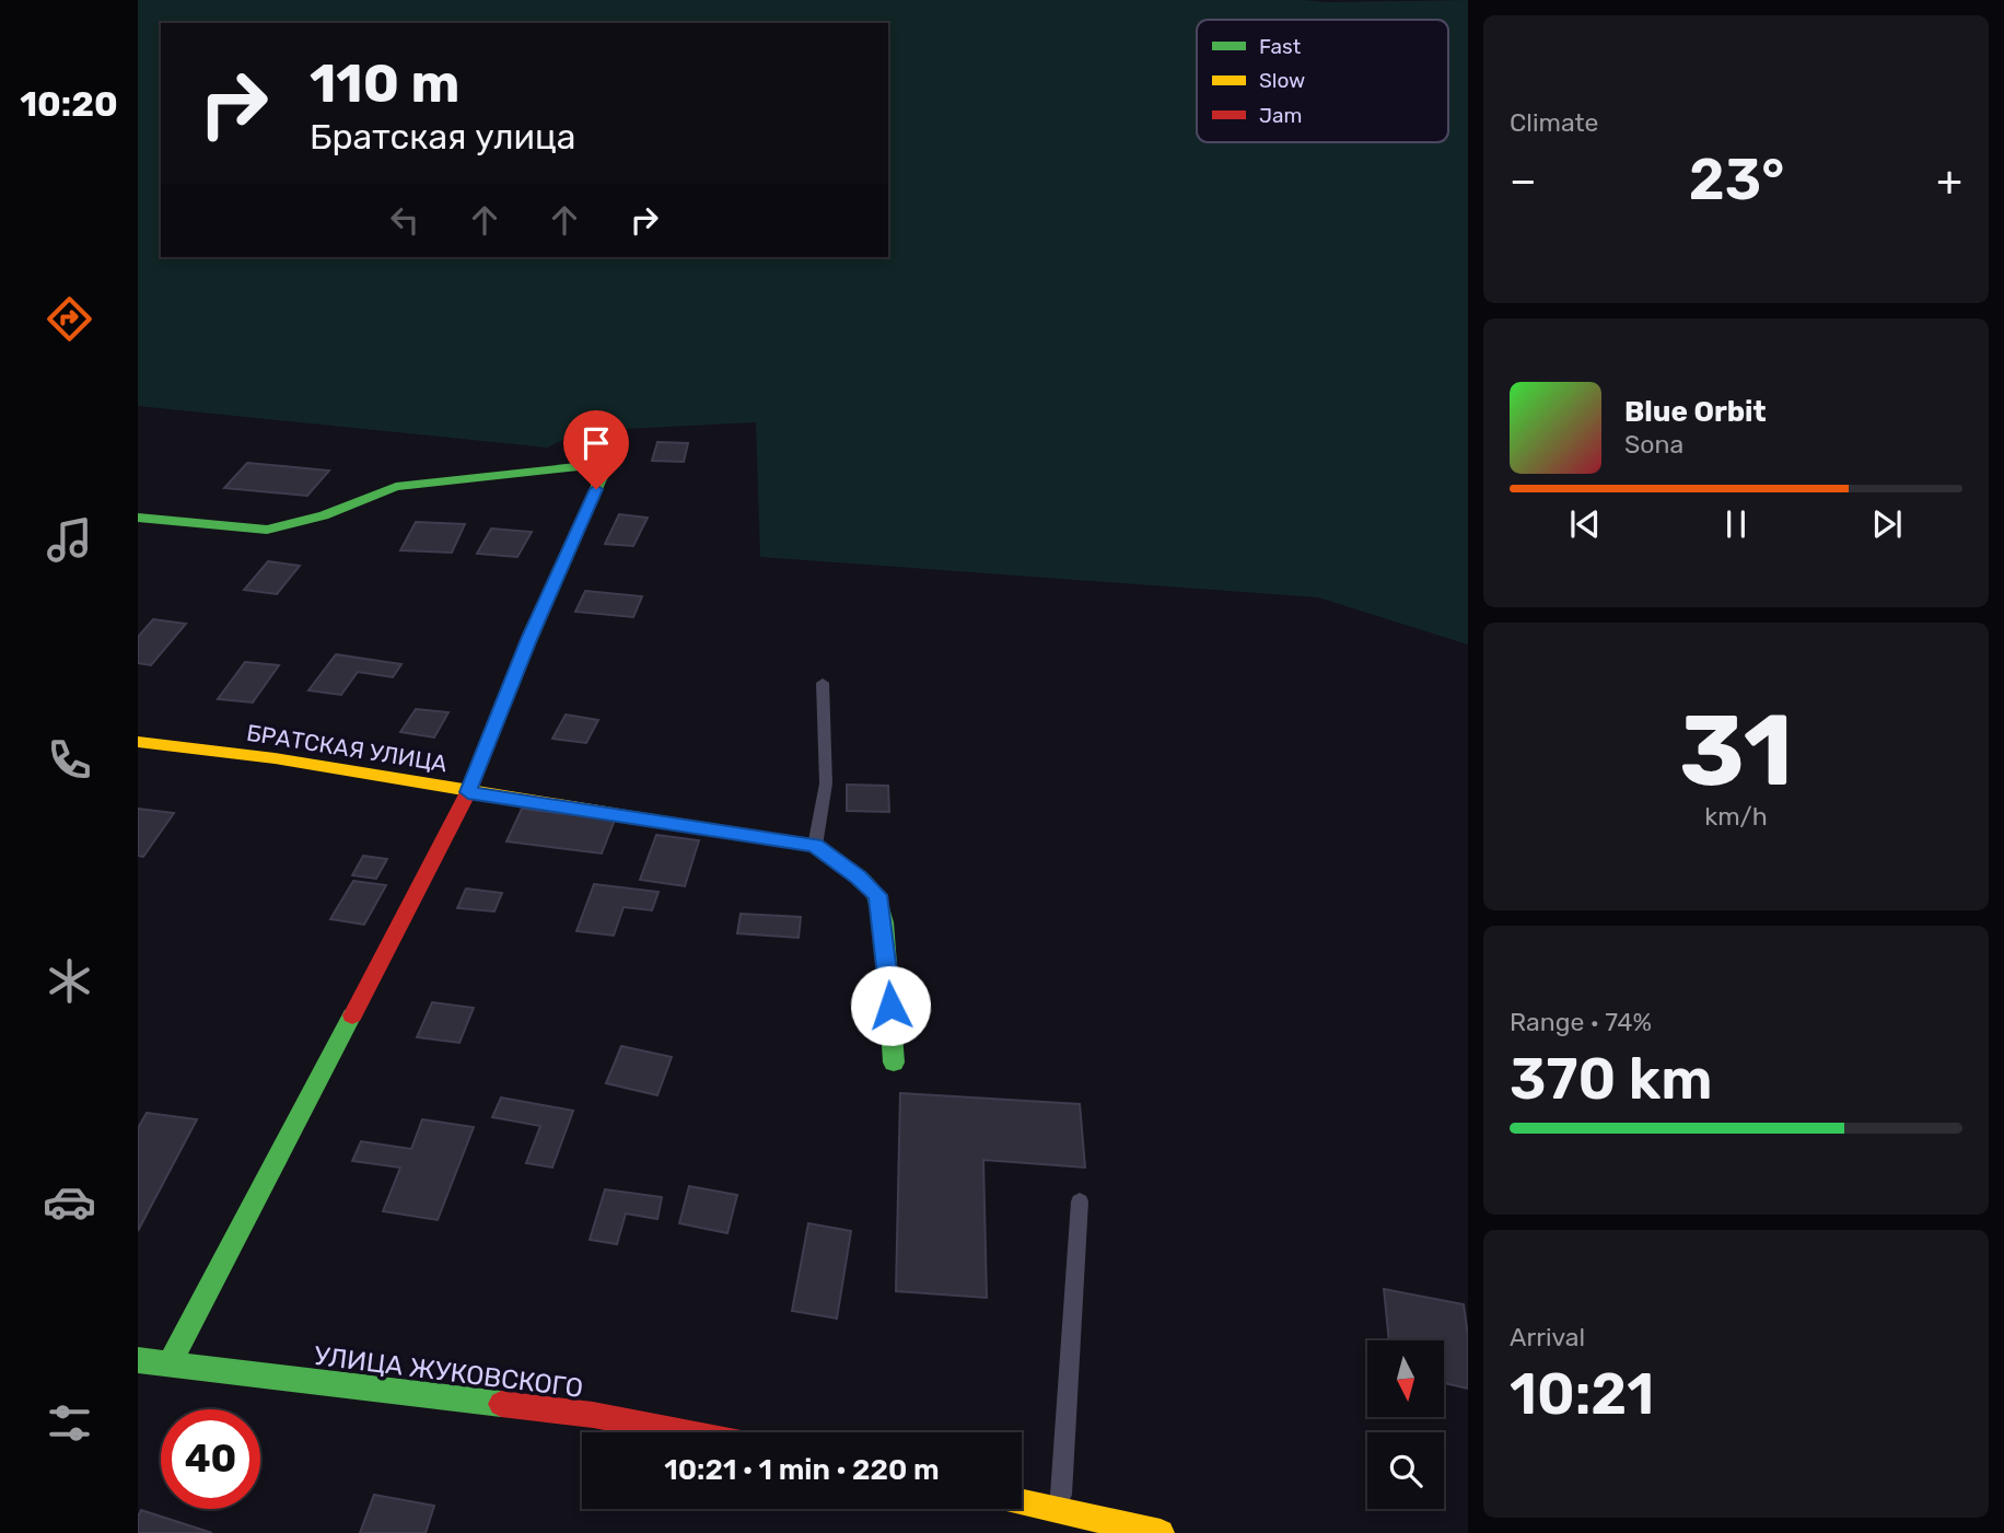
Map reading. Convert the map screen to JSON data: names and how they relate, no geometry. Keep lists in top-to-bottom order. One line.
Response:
{"streets":{"street":["БРАТСКАЯ УЛИЦА","УЛИЦА ЖУКОВСКОГО"]},"legend":["Fast","Slow","Jam"],"north":"bottom","page":{"tabs":"10:20","tile":["Climate",["31","km/h"],["Range · 74%","370 km"],["Arrival","10:21"]],"turn":["110 m","Братская улица"],"heat":["−","23°","+"],"song":["Blue Orbit","Sona"],"limit":"40","trip":"10:21 · 1 min · 220 m"}}
